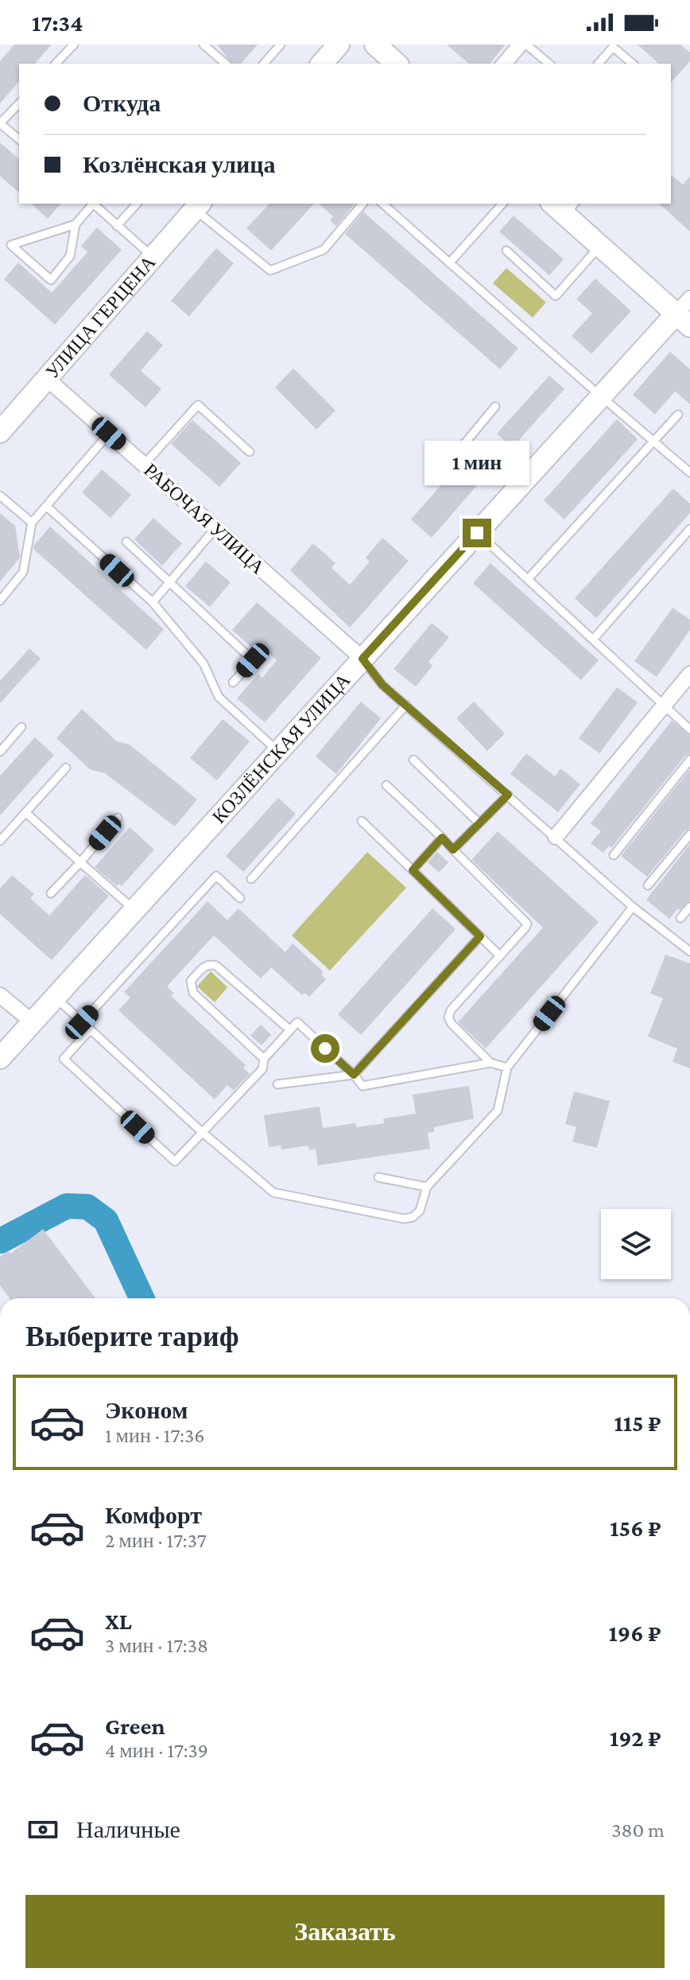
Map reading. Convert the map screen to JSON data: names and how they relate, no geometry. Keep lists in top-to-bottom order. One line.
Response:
{"streets":{"street":["УЛИЦА ГЕРЦЕНА","РАБОЧАЯ УЛИЦА","КОЗЛЁНСКАЯ УЛИЦА"]},"crossings":[["УЛИЦА ГЕРЦЕНА","РАБОЧАЯ УЛИЦА"],["РАБОЧАЯ УЛИЦА","КОЗЛЁНСКАЯ УЛИЦА"]],"page":{"status":"17:34","banner":["Откуда","Козлёнская улица"],"bubble":"1 мин","heading":"Выберите тариф","list":[{"name":"Эконом","note":"1 мин · 17:36","value":"115 ₽"},{"name":"Комфорт","note":"2 мин · 17:37","value":"156 ₽"},{"name":"XL","note":"3 мин · 17:38","value":"196 ₽"},{"name":"Green","note":"4 мин · 17:39","value":"192 ₽"}],"pay":["Наличные","380 m"],"buttons":"Заказать"}}
